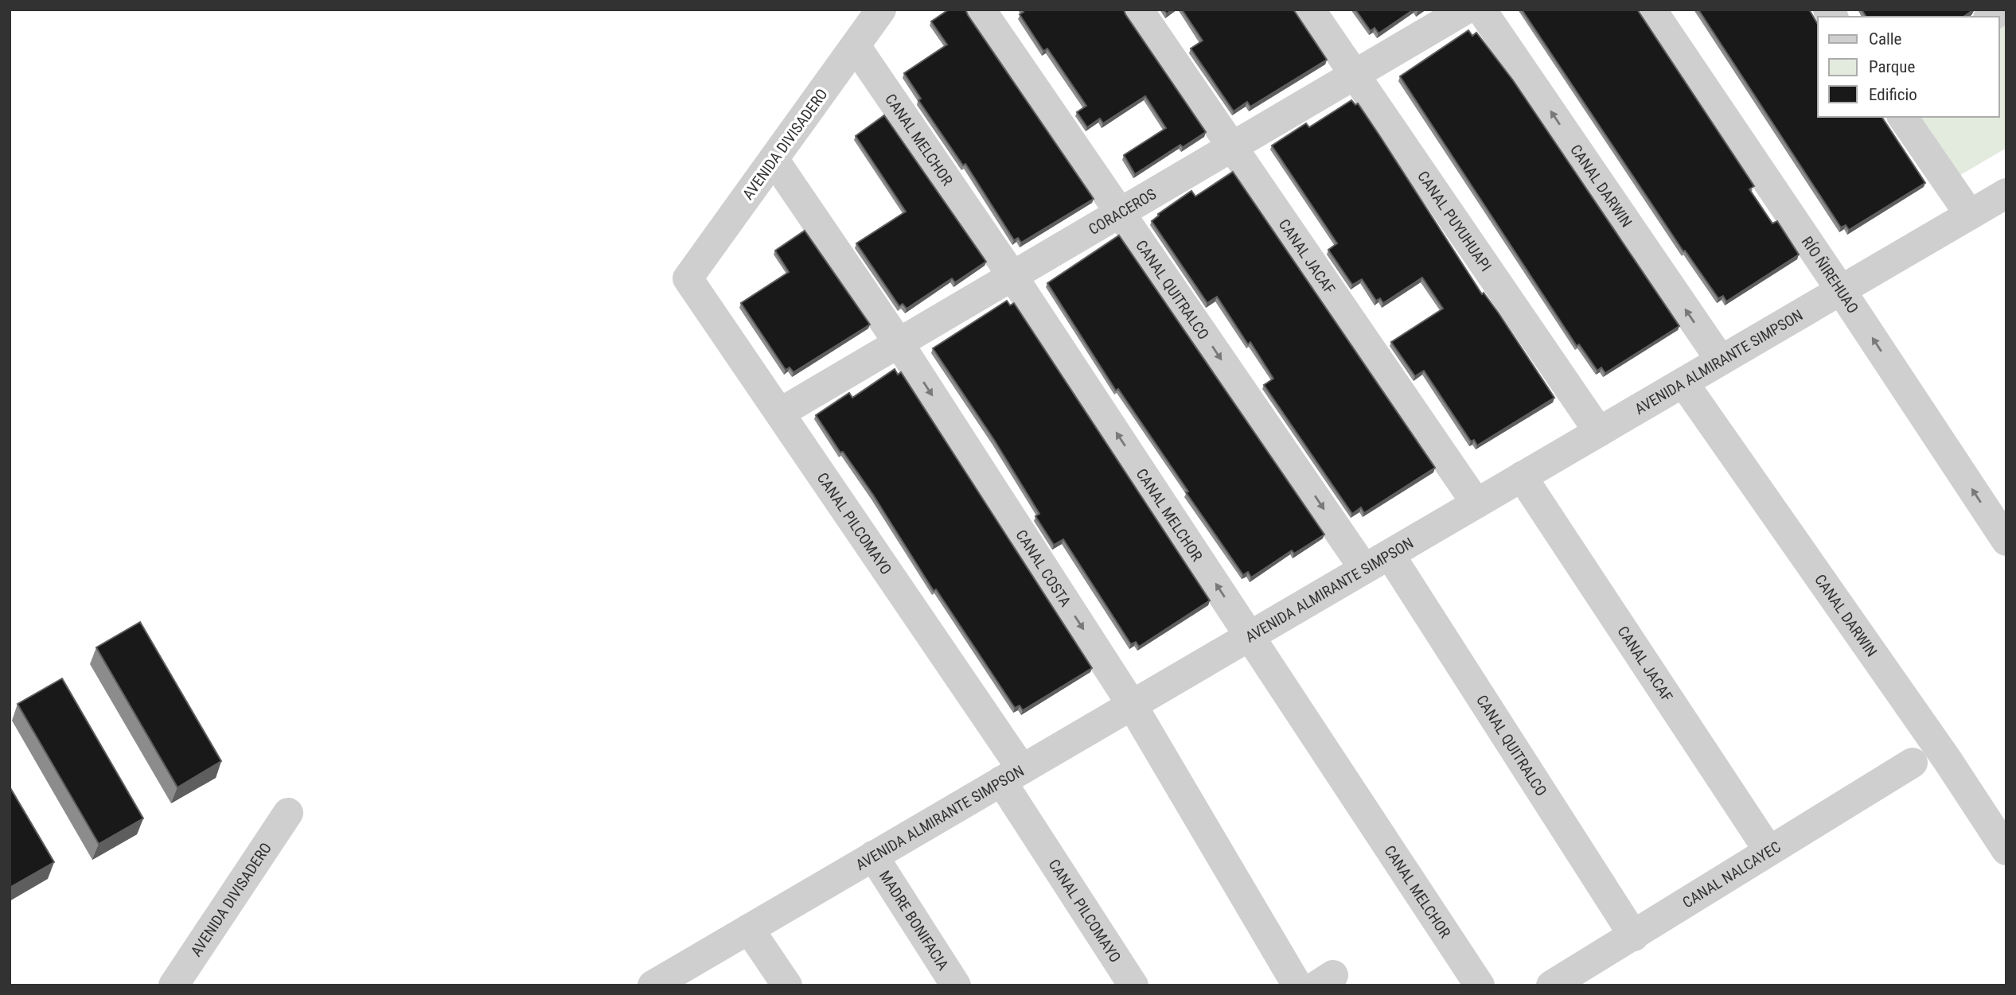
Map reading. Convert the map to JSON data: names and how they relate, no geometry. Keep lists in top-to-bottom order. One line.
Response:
{"streets":{"street":["CANAL MELCHOR","AVENIDA DIVISADERO","CANAL DARWIN","CORACEROS","CANAL PUYUHUAPI","CANAL JACAF","RÍO ÑIREHUAO","CANAL QUITRALCO","AVENIDA ALMIRANTE SIMPSON","CANAL PILCOMAYO","CANAL COSTA","CANAL NALCAYEC","MADRE BONIFACIA"]},"crossings":[["CANAL MELCHOR","AVENIDA DIVISADERO"],["CANAL MELCHOR","CORACEROS"],["CANAL MELCHOR","AVENIDA ALMIRANTE SIMPSON"],["AVENIDA DIVISADERO","CANAL PILCOMAYO"],["AVENIDA DIVISADERO","CANAL COSTA"],["CANAL DARWIN","AVENIDA ALMIRANTE SIMPSON"],["CORACEROS","CANAL PUYUHUAPI"],["CORACEROS","CANAL JACAF"],["CORACEROS","CANAL QUITRALCO"],["CORACEROS","CANAL PILCOMAYO"],["CORACEROS","CANAL COSTA"],["CANAL PUYUHUAPI","AVENIDA ALMIRANTE SIMPSON"],["CANAL JACAF","AVENIDA ALMIRANTE SIMPSON"],["CANAL JACAF","CANAL NALCAYEC"],["RÍO ÑIREHUAO","AVENIDA ALMIRANTE SIMPSON"],["CANAL QUITRALCO","AVENIDA ALMIRANTE SIMPSON"],["CANAL QUITRALCO","CANAL NALCAYEC"],["AVENIDA ALMIRANTE SIMPSON","CANAL PILCOMAYO"],["AVENIDA ALMIRANTE SIMPSON","CANAL COSTA"],["AVENIDA ALMIRANTE SIMPSON","MADRE BONIFACIA"]],"one_way":["CANAL MELCHOR","CANAL DARWIN","RÍO ÑIREHUAO","CANAL QUITRALCO","CANAL COSTA"],"legend":["Calle","Parque","Edificio"]}
